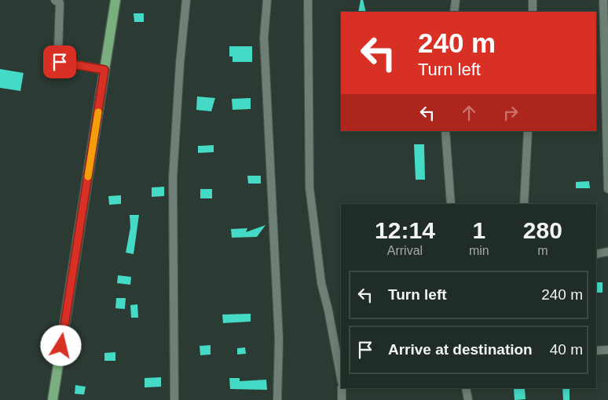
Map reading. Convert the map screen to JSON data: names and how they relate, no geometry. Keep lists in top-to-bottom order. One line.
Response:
{"page":{"turn":["240 m","Turn left"],"eta":["12:14","Arrival","1","min","280","m"],"list":[{"name":"Turn left","value":"240 m"},{"name":"Arrive at destination","value":"40 m"}]}}
